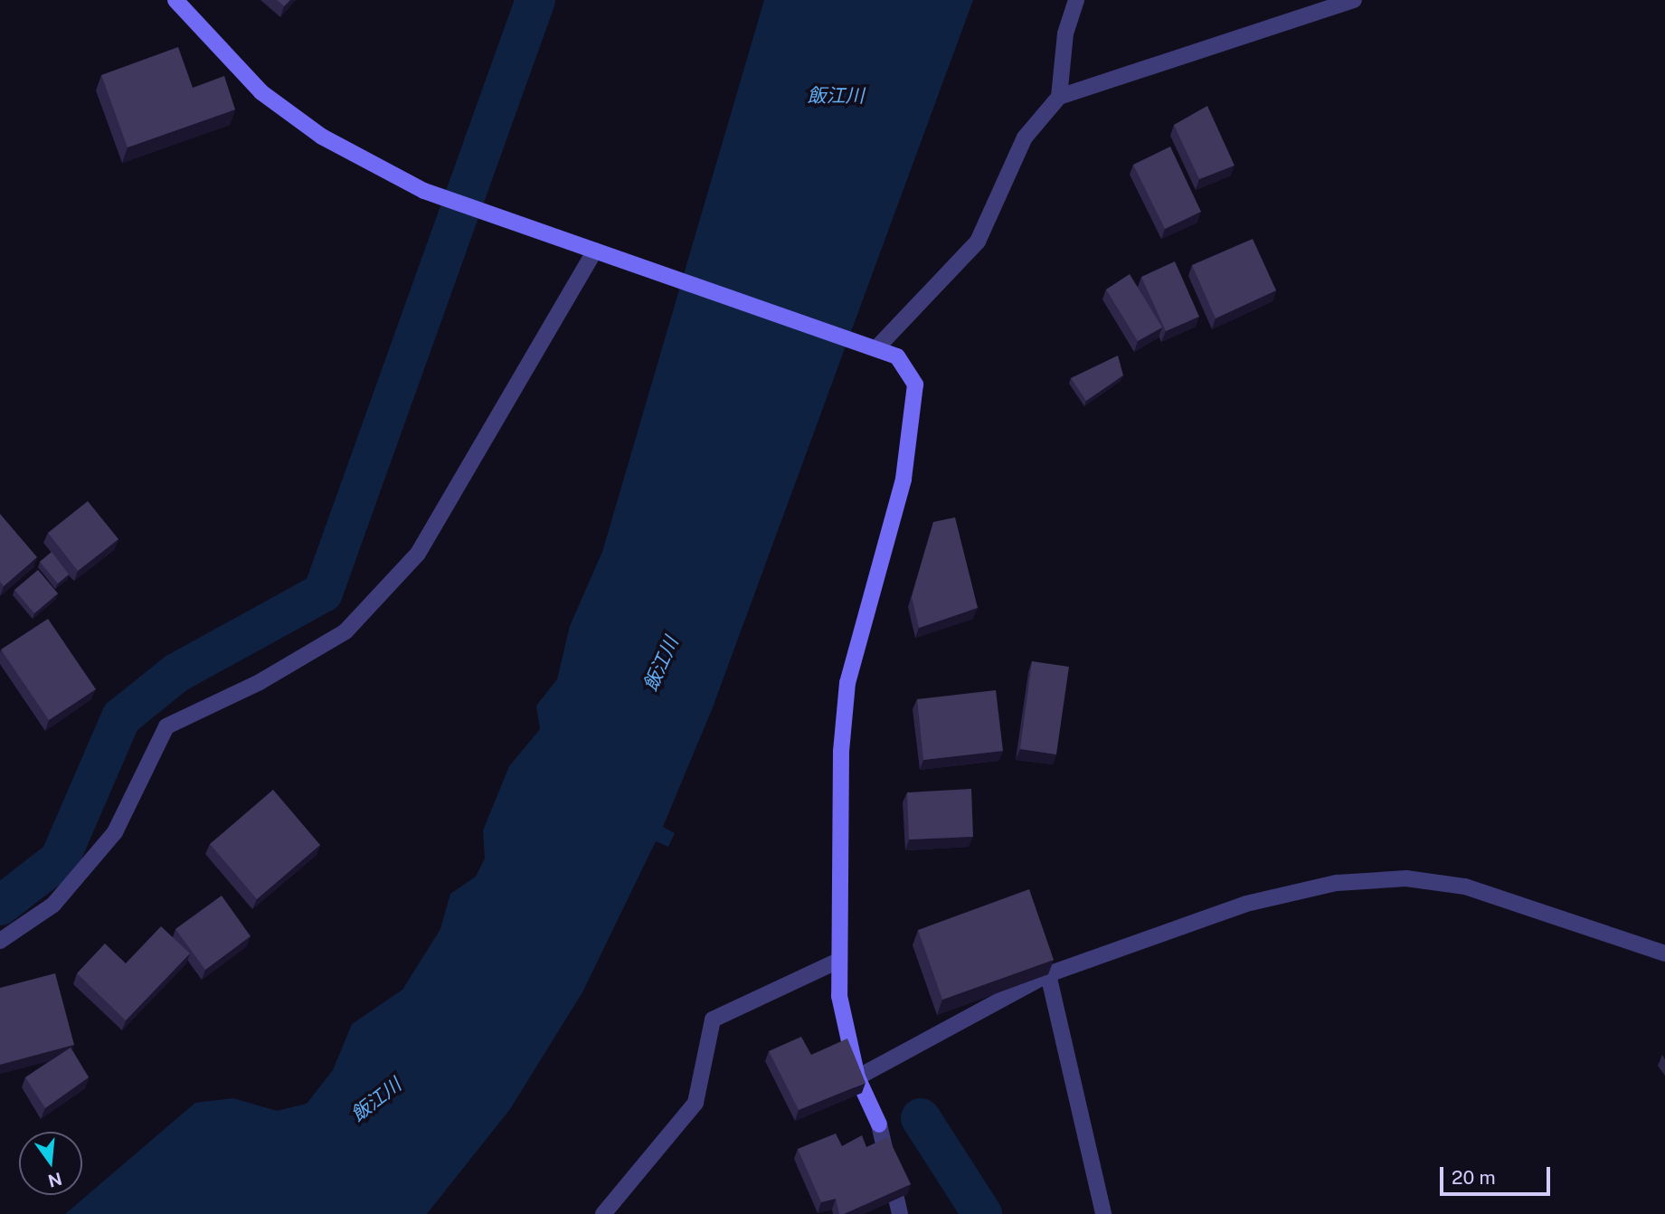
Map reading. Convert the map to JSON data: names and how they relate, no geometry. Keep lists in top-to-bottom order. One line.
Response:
{"water":["飯江川"],"scale_bar":"20 m","north":"bottom"}
